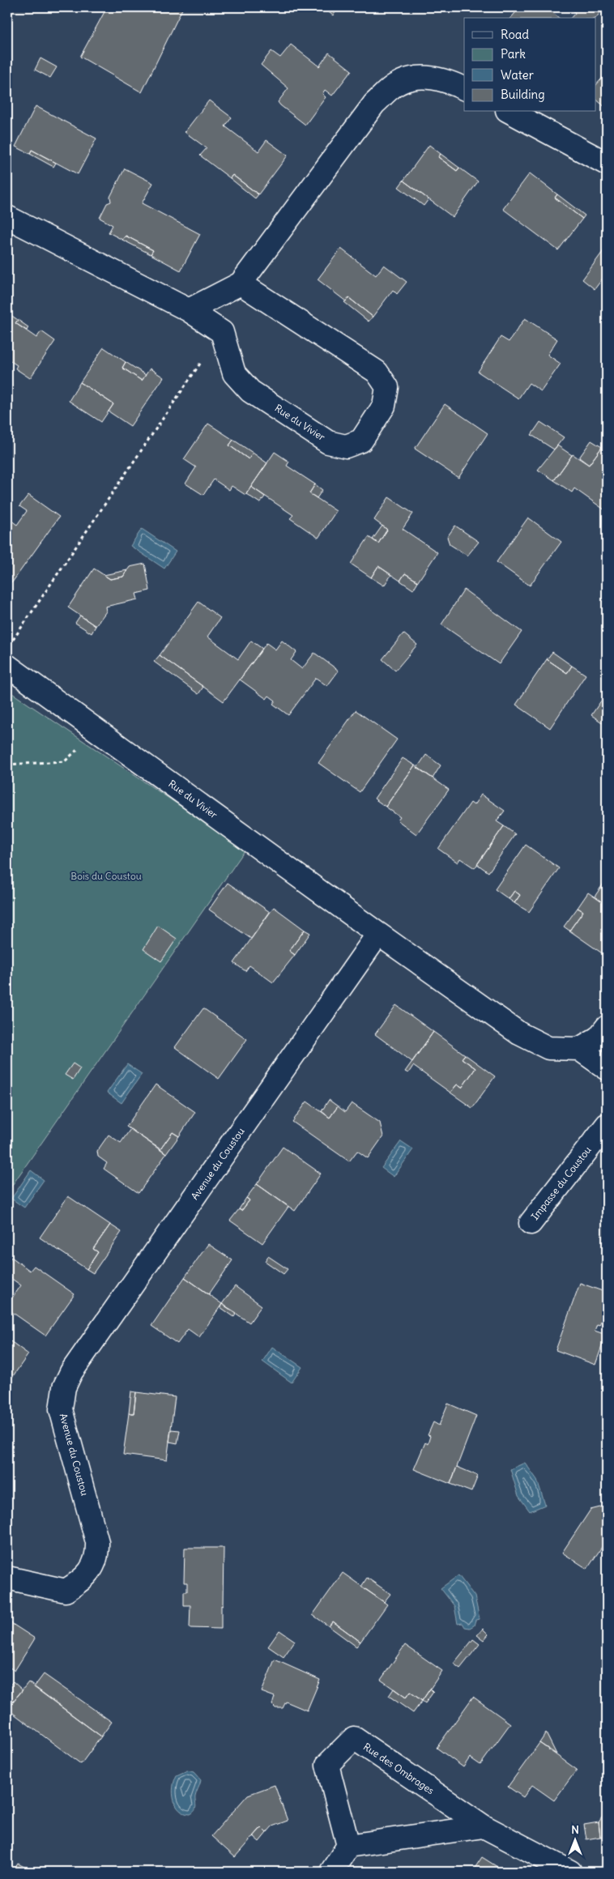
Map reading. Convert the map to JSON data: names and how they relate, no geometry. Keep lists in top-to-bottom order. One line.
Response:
{"streets":{"street":["Rue du Vivier","Avenue du Coustou","Impasse du Coustou","Rue des Ombrages"]},"crossings":[["Rue du Vivier","Avenue du Coustou"]],"parks":["Bois du Coustou"],"legend":["Road","Park","Water","Building"],"north":"top"}
